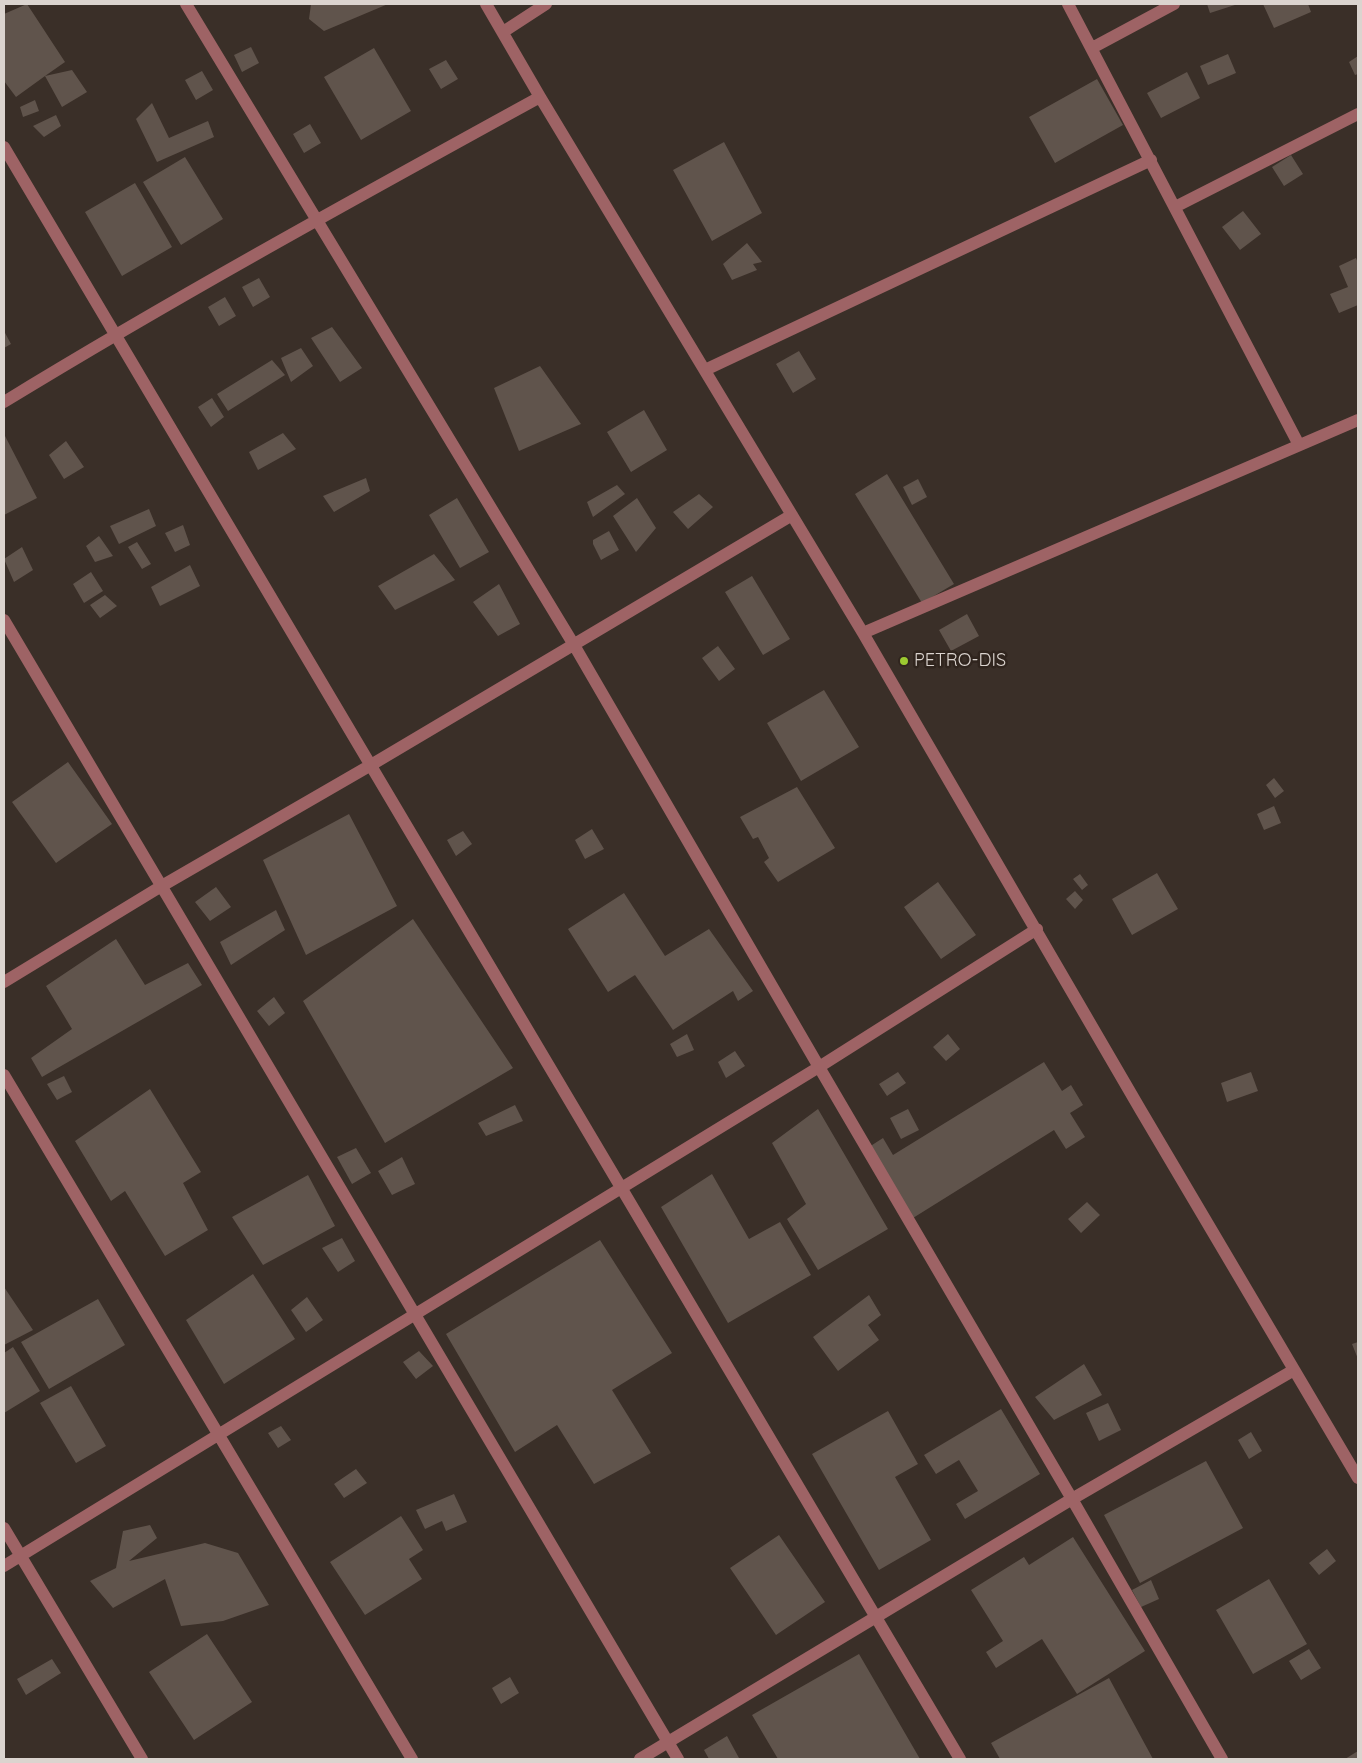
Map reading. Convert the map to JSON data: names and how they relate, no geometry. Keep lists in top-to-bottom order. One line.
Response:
{"places":["PETRO-DIS"]}
